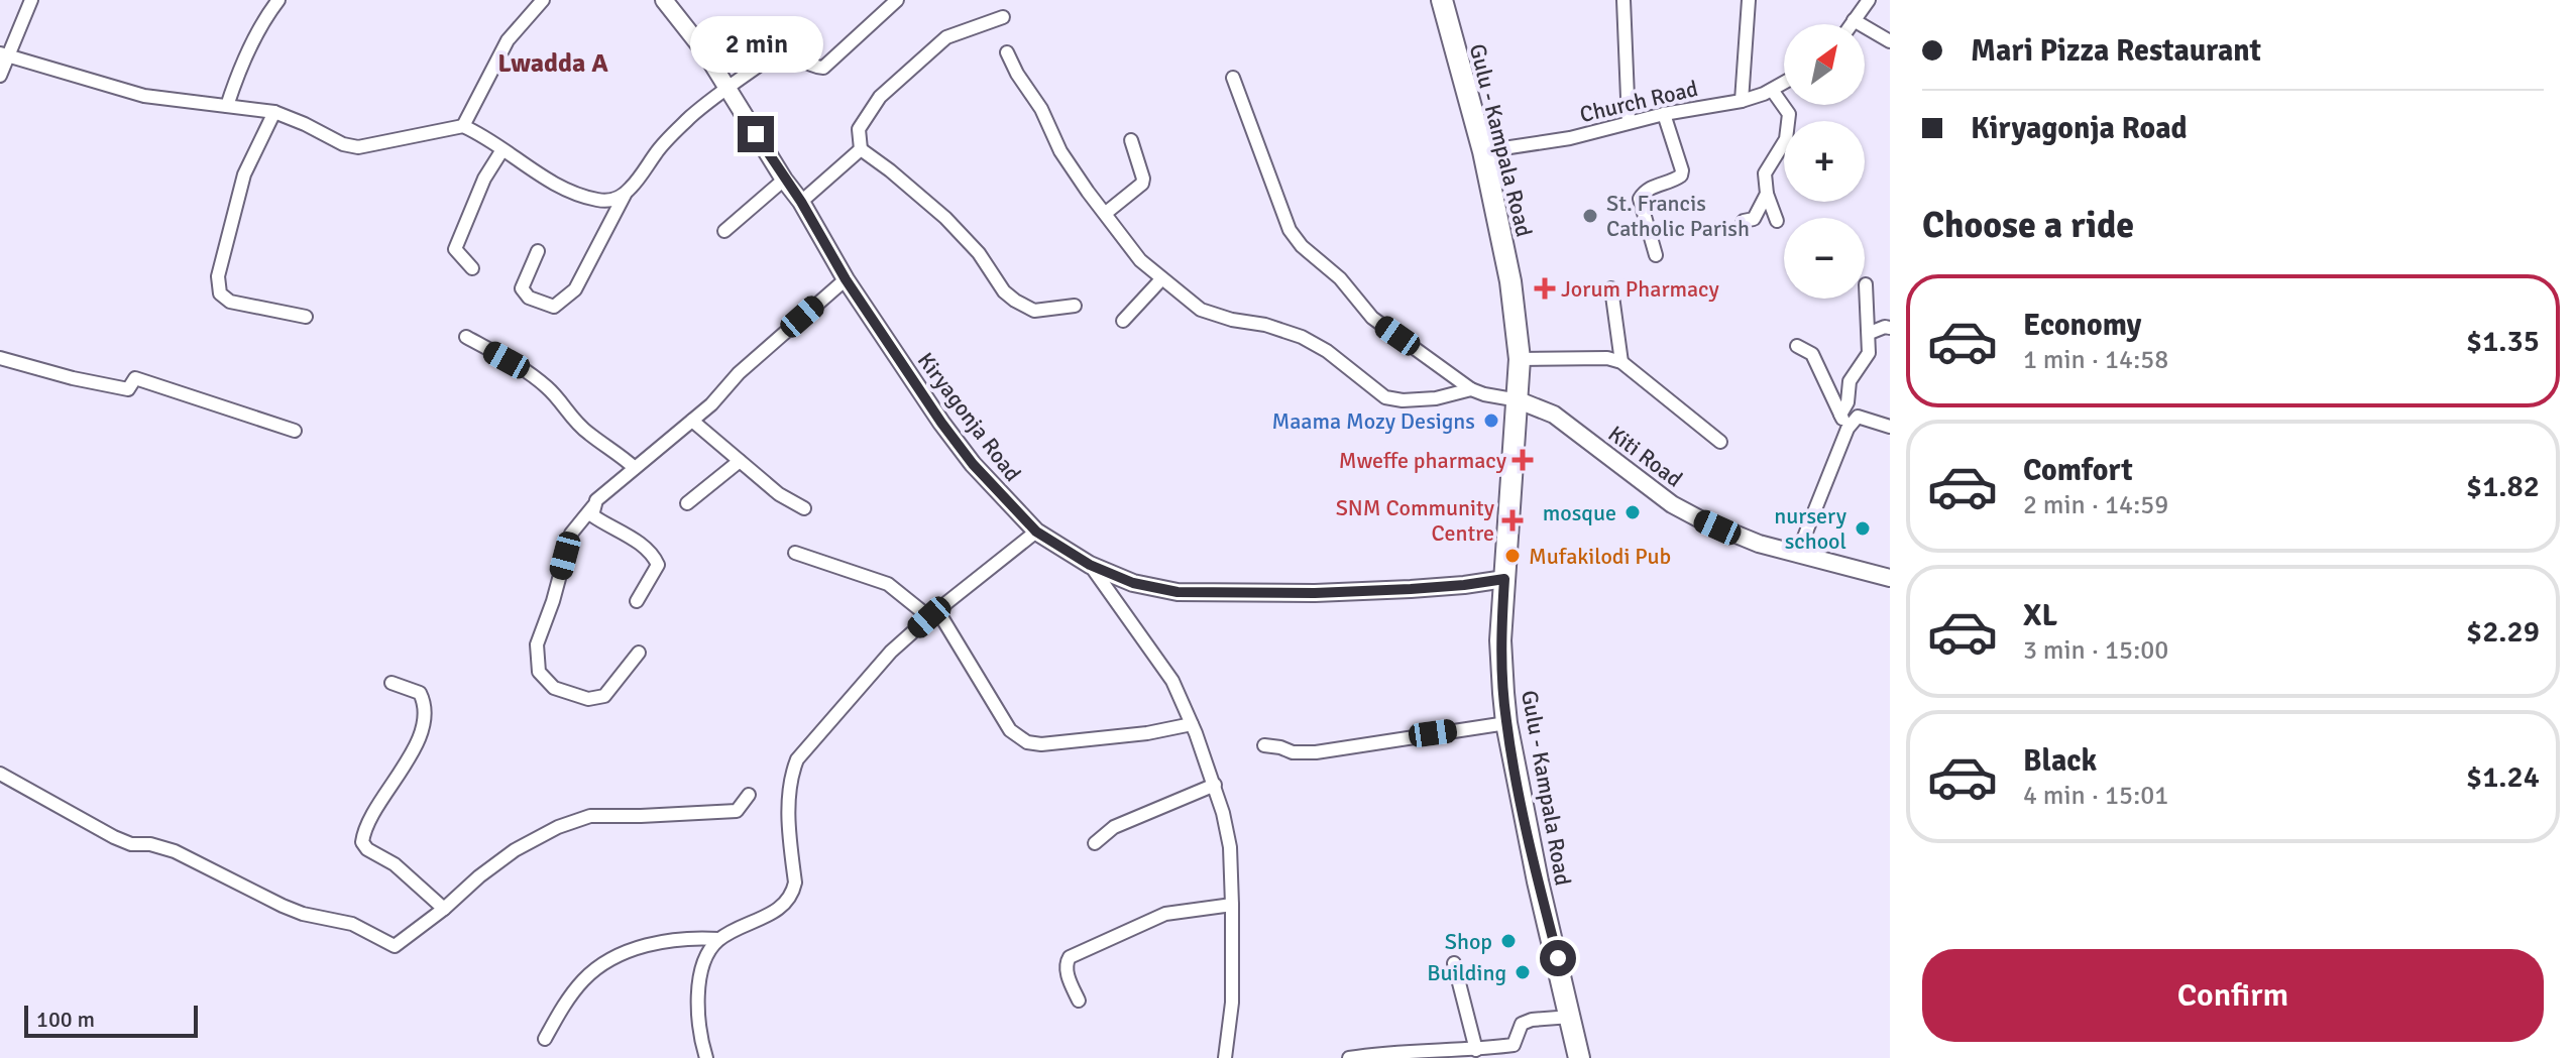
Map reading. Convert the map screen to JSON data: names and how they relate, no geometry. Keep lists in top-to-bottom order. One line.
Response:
{"streets":{"main road":["Gulu - Kampala Road"],"street":["Church Road","Kiryagonja Road","Kiti Road"]},"crossings":[["Church Road","Gulu - Kampala Road"],["Gulu - Kampala Road","Kiryagonja Road"],["Gulu - Kampala Road","Kiti Road"]],"districts":["Lwadda A"],"places":{"other":["St. Francis Catholic Parish","Maama Mozy Designs","mosque","nursery school","Mufakilodi Pub","Shop","Building"],"health":["Jorum Pharmacy","Mweffe pharmacy","SNM Community Centre"]},"scale_bar":"100 m","north":"top right","page":{"banner":["Mari Pizza Restaurant","Kiryagonja Road"],"bubble":"2 min","map_buttons":["+","−"],"heading":"Choose a ride","list":[{"name":"Economy","note":"1 min · 14:58","value":"$1.35"},{"name":"Comfort","note":"2 min · 14:59","value":"$1.82"},{"name":"XL","note":"3 min · 15:00","value":"$2.29"},{"name":"Black","note":"4 min · 15:01","value":"$1.24"}],"buttons":"Confirm","scale":"100 m"}}
